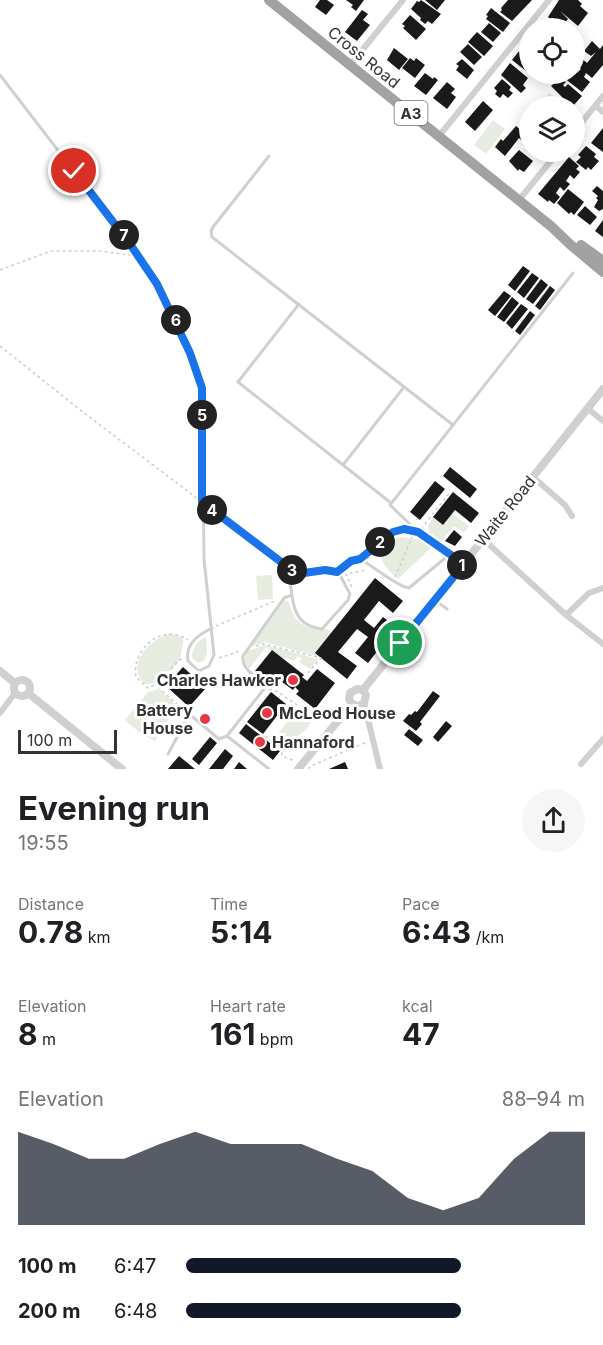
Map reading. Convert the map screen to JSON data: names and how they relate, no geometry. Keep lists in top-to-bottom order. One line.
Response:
{"streets":{"highway":["Cross Road","A3"],"street":["Waite Road"]},"places":["Charles Hawker","McLeod House","Battery House","Hannaford"],"scale_bar":"100 m","page":{"pins":["7","6","5","4","2","1","3"],"scale":"100 m","heading":["Evening run","19:55"],"stats":[["Distance","0.78 km"],["Time","5:14"],["Pace","6:43 /km"],["Elevation","8 m"],["Heart rate","161 bpm"],["kcal","47"]],"chart":["Elevation","88–94 m"],"list":[{"name":"100 m","note":"6:47"},{"name":"200 m","note":"6:48"}]}}
